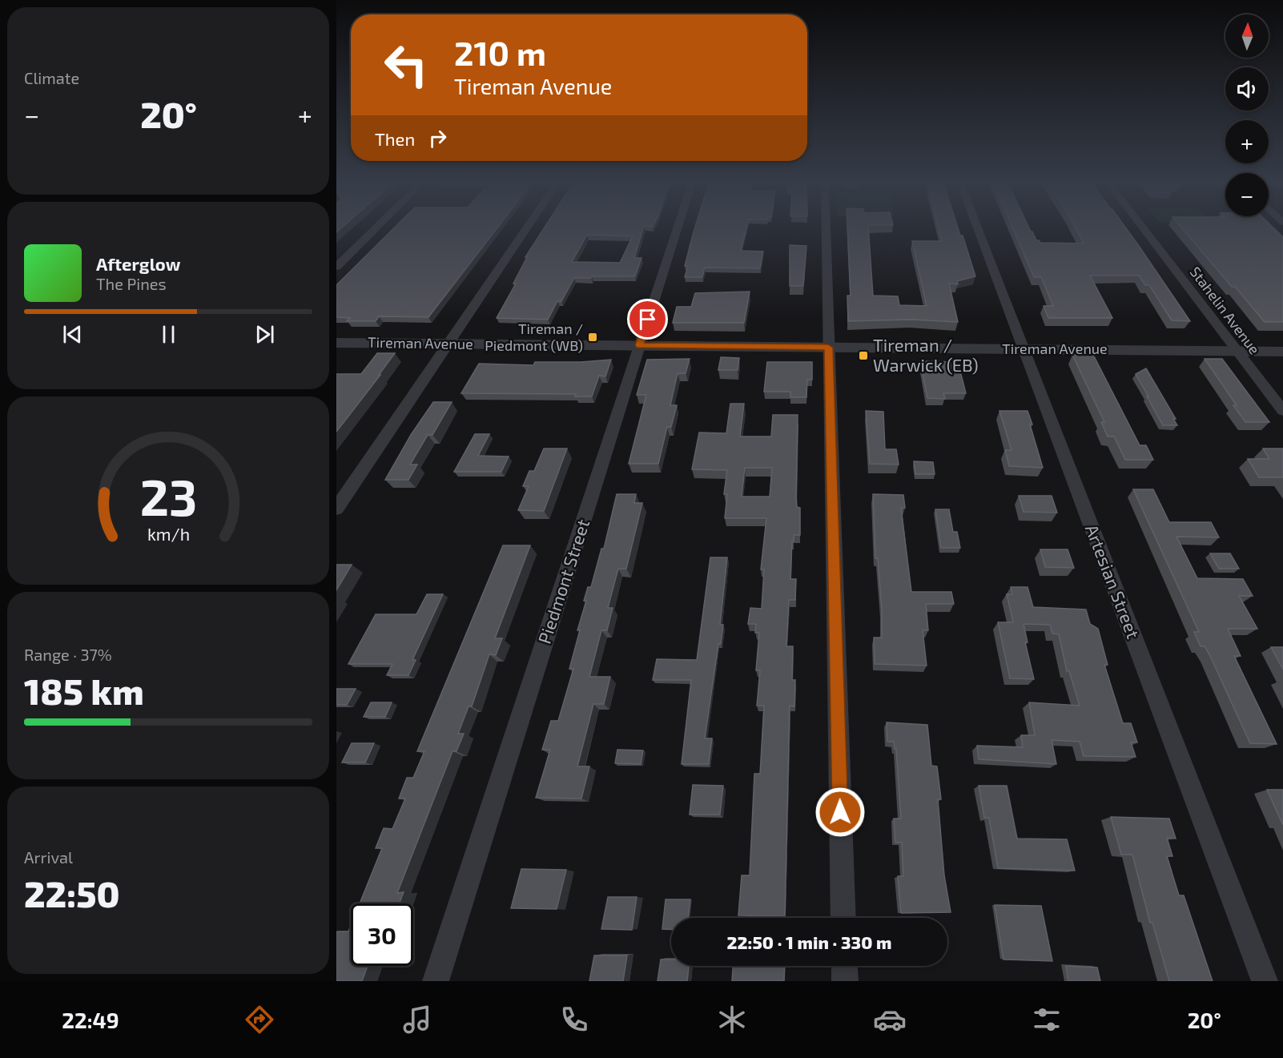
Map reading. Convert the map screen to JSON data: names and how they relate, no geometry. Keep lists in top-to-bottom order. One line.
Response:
{"streets":{"street":["Stahelin Avenue","Tireman Avenue","Piedmont Street","Artesian Street"]},"crossings":[["Stahelin Avenue","Tireman Avenue"],["Tireman Avenue","Piedmont Street"],["Tireman Avenue","Artesian Street"]],"places":{"transit":["Tireman / Piedmont (WB)","Tireman / Warwick (EB)"]},"north":"top","page":{"tile":["Climate",["Range · 37%","185 km"],["Arrival","22:50"]],"map_buttons":["+","−"],"turn":["210 m","Tireman Avenue"],"heat":["−","20°","+"],"then":"Then","song":["Afterglow","The Pines"],"limit":"30","trip":"22:50 · 1 min · 330 m","tabs":["22:49","20°"],"gauge":["23","km/h"]}}
